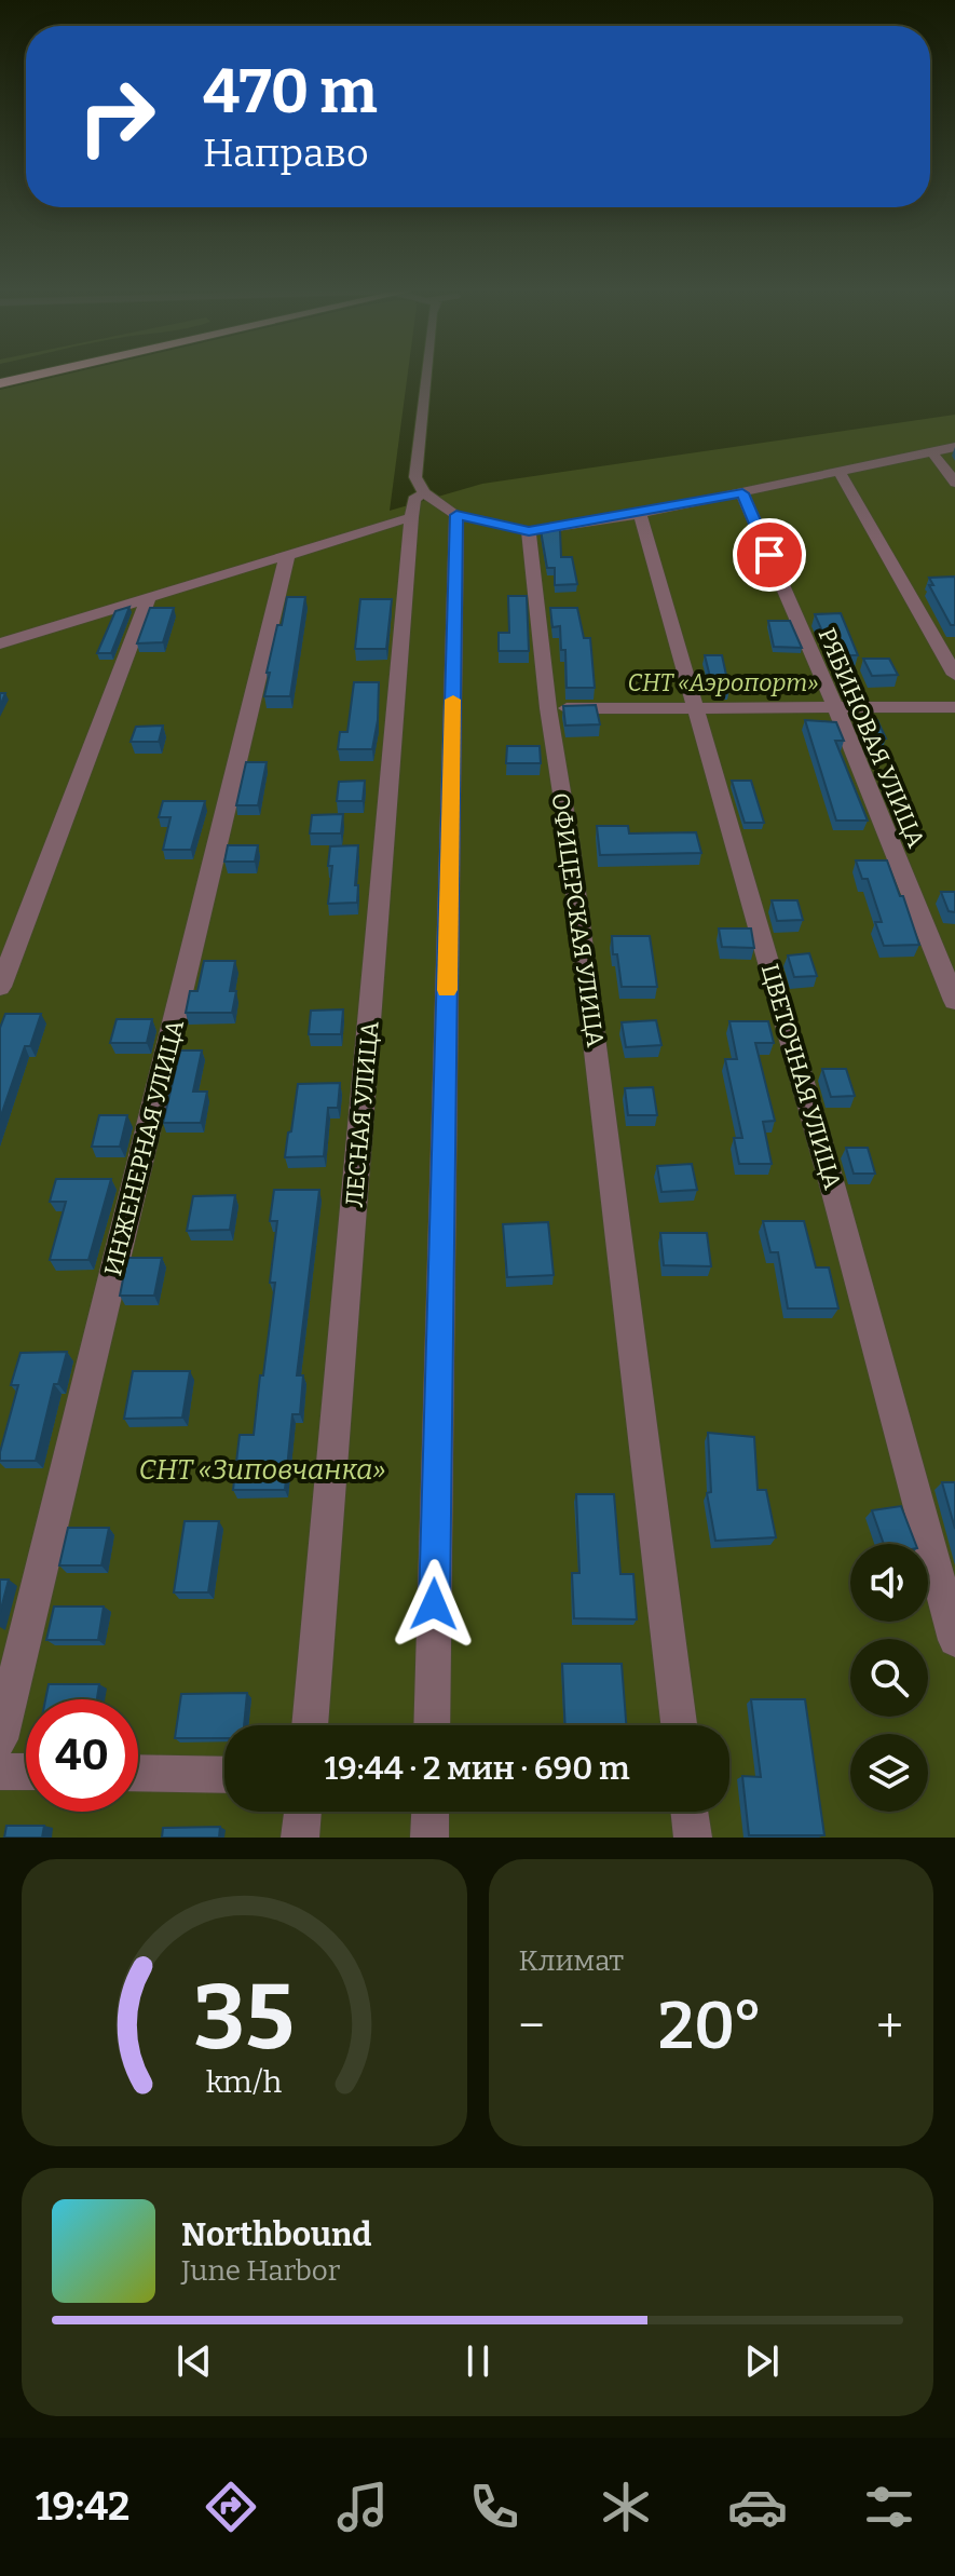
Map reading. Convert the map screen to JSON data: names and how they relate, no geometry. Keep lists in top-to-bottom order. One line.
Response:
{"streets":{"street":["РЯБИНОВАЯ УЛИЦА","ОФИЦЕРСКАЯ УЛИЦА","ЦВЕТОЧНАЯ УЛИЦА","ЛЕСНАЯ УЛИЦА","ИНЖЕНЕРНАЯ УЛИЦА"]},"parks":["СНТ «Аэропорт»","СНТ «Зиповчанка»"],"page":{"turn":["470 m","Направо"],"limit":"40","trip":"19:44 · 2 мин · 690 m","tile":"Климат","heat":["−","20°","+"],"song":["Northbound","June Harbor"],"tabs":"19:42","gauge":["35","km/h"]}}
